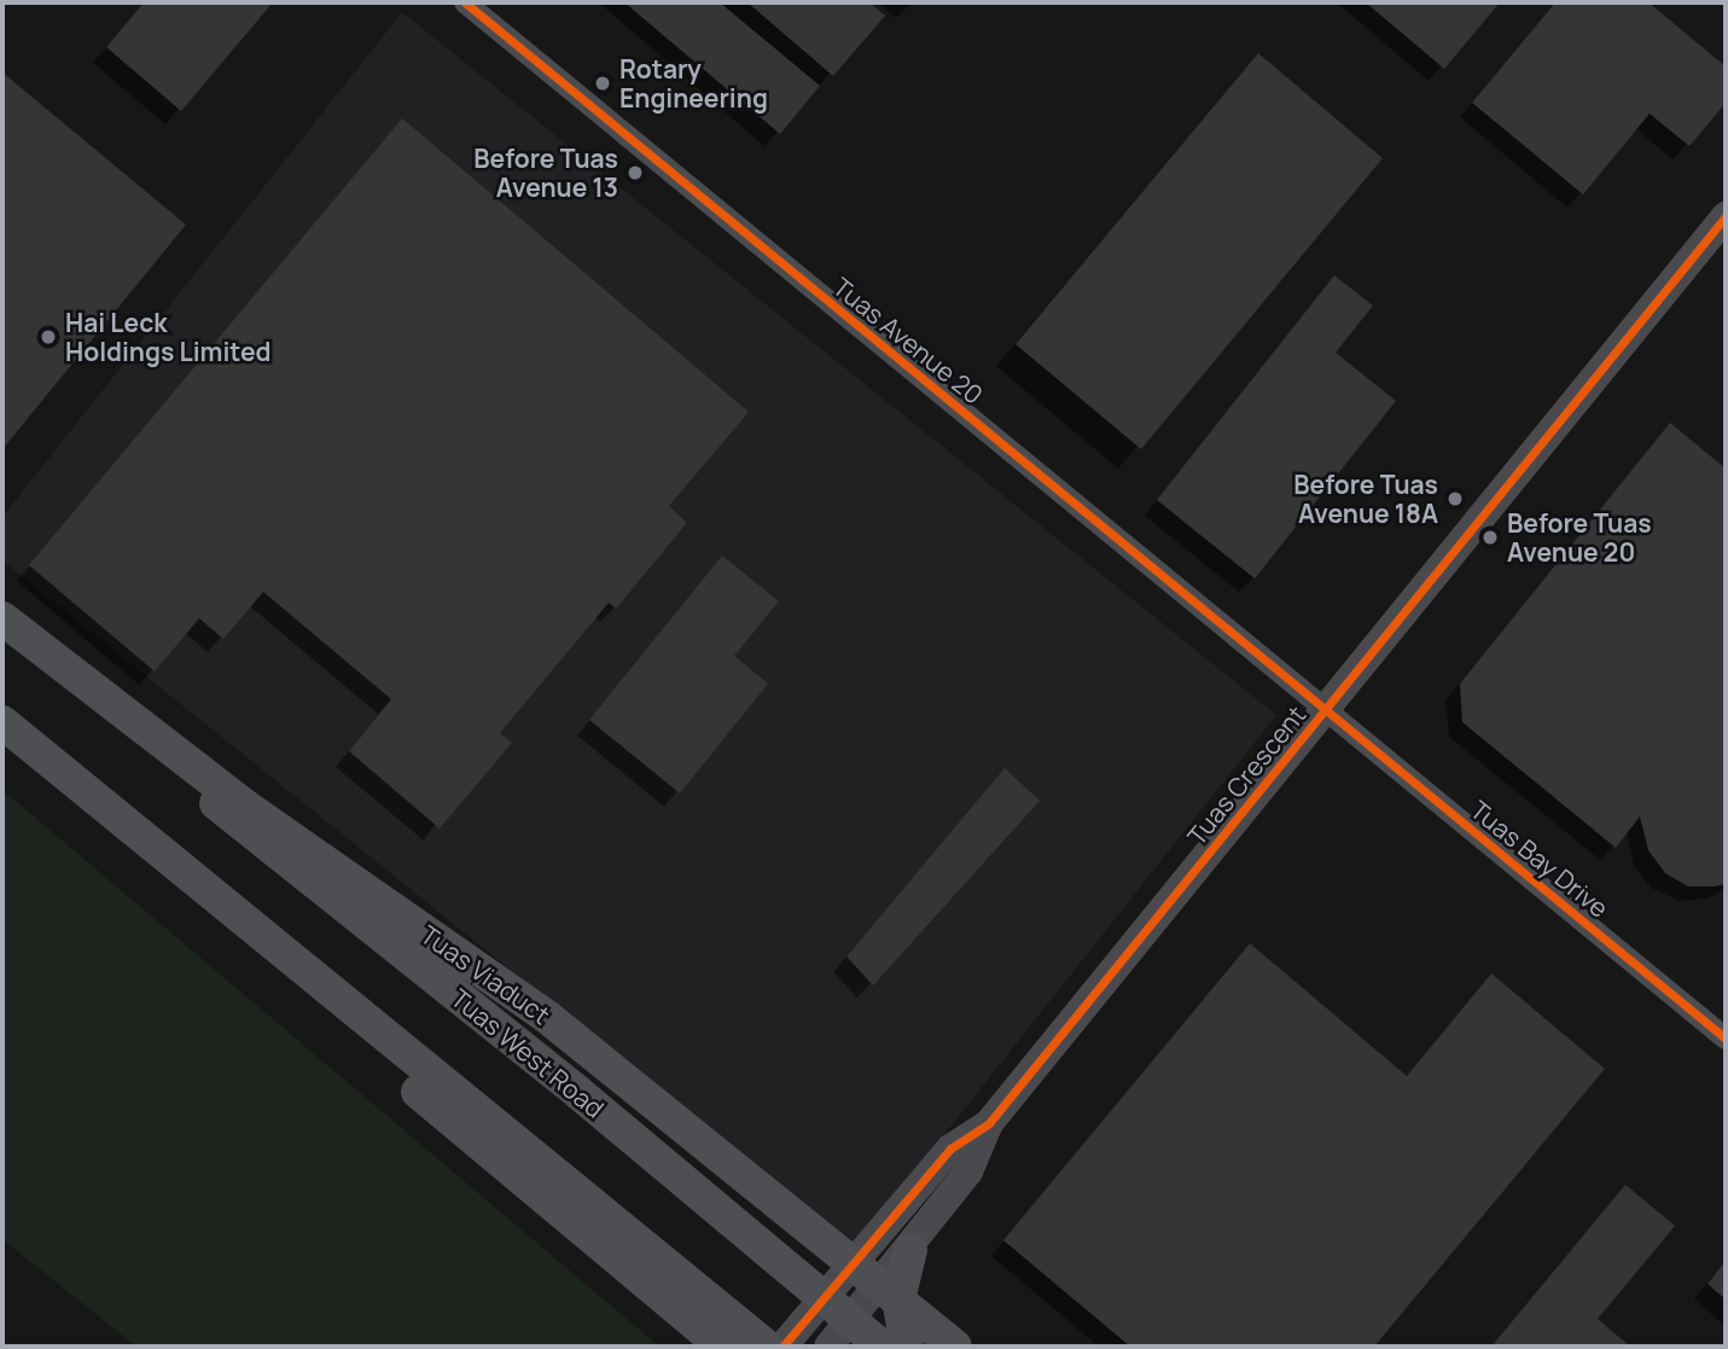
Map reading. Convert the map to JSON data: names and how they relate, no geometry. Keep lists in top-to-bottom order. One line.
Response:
{"streets":{"main road":["Tuas Viaduct","Tuas West Road"],"street":["Tuas Avenue 20","Tuas Crescent","Tuas Bay Drive"]},"crossings":[["Tuas Avenue 20","Tuas Crescent"],["Tuas Avenue 20","Tuas Bay Drive"],["Tuas Crescent","Tuas Bay Drive"],["Tuas Crescent","Tuas West Road"]],"places":["Rotary Engineering","Before Tuas Avenue 13","Hai Leck Holdings Limited","Before Tuas Avenue 18A","Before Tuas Avenue 20"]}
